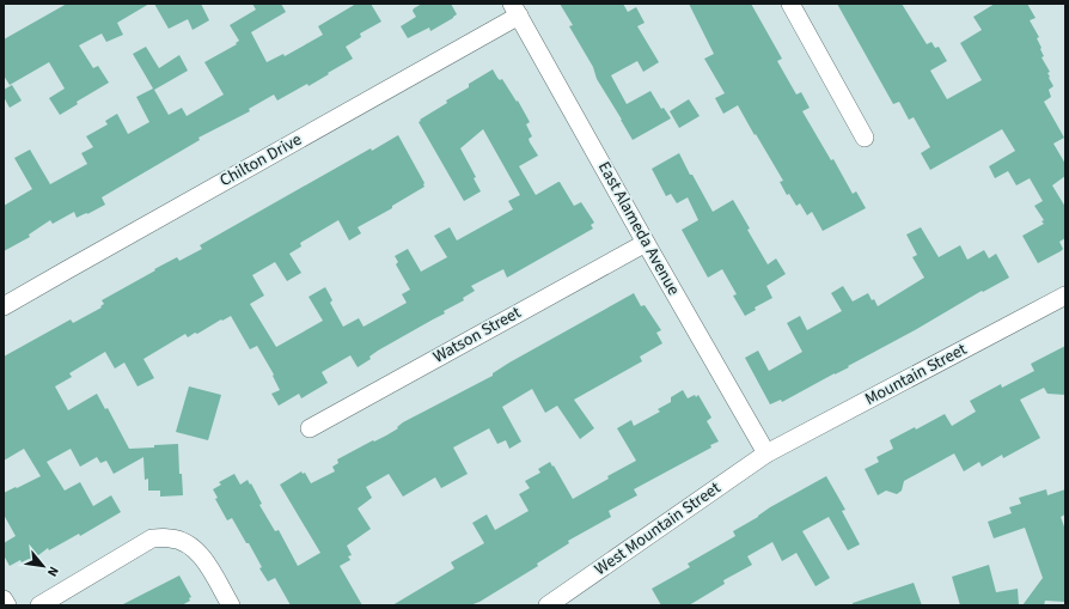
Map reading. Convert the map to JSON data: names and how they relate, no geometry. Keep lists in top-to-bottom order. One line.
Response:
{"streets":{"street":["Chilton Drive","East Alameda Avenue","Watson Street","Mountain Street","West Mountain Street"]},"crossings":[["Chilton Drive","East Alameda Avenue"],["East Alameda Avenue","Watson Street"],["East Alameda Avenue","Mountain Street"],["East Alameda Avenue","West Mountain Street"],["Mountain Street","West Mountain Street"]],"north":"bottom right"}
